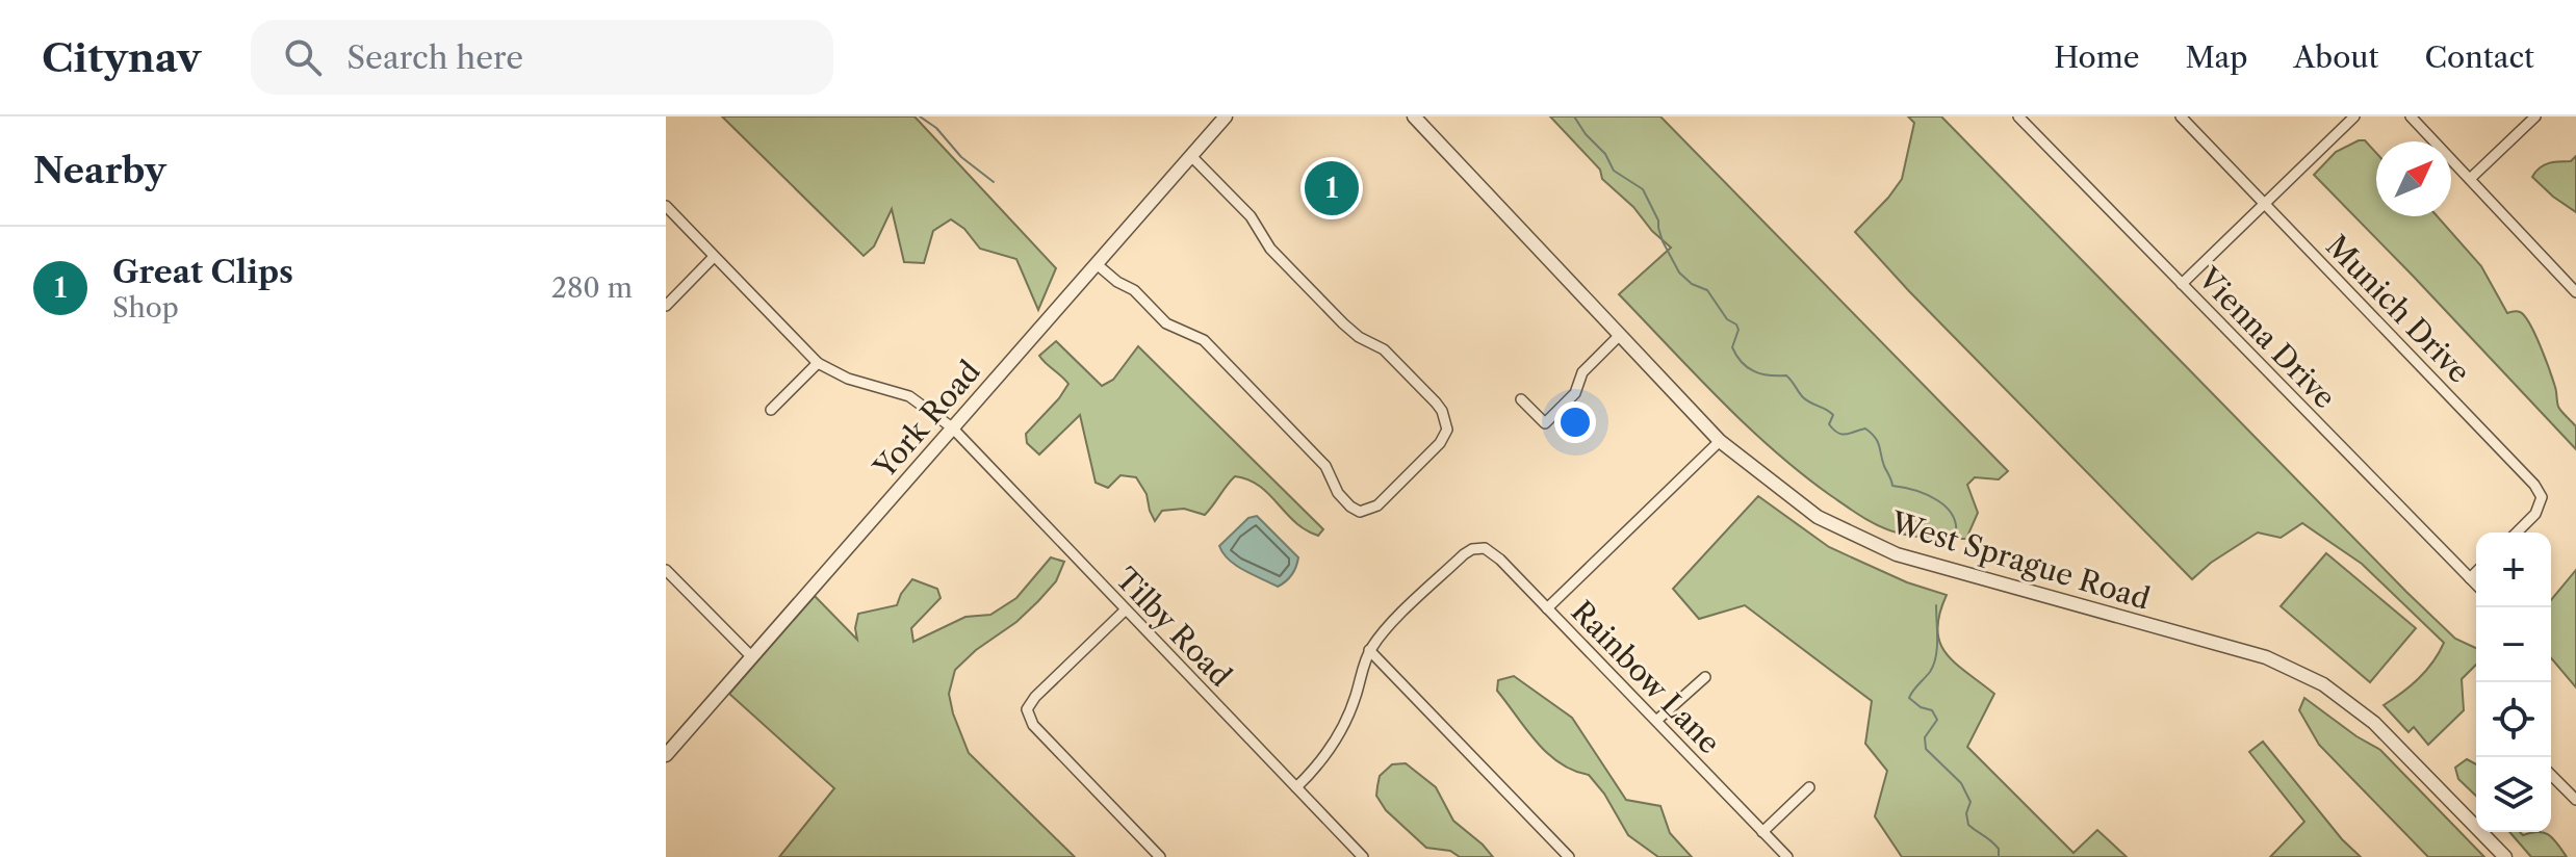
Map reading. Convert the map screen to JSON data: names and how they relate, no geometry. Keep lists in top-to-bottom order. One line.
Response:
{"streets":{"street":["Munich Drive","Vienna Drive","York Road","West Sprague Road","Tilby Road","Rainbow Lane"]},"crossings":[["York Road","Tilby Road"]],"north":"top right","page":{"header":"Citynav","search":"Search here","nav":["Home","Map","About","Contact"],"heading":"Nearby","pins":"1","list":[{"mark":"1","name":"Great Clips","note":"Shop","value":"280 m"}],"map_buttons":["+","−"]}}
